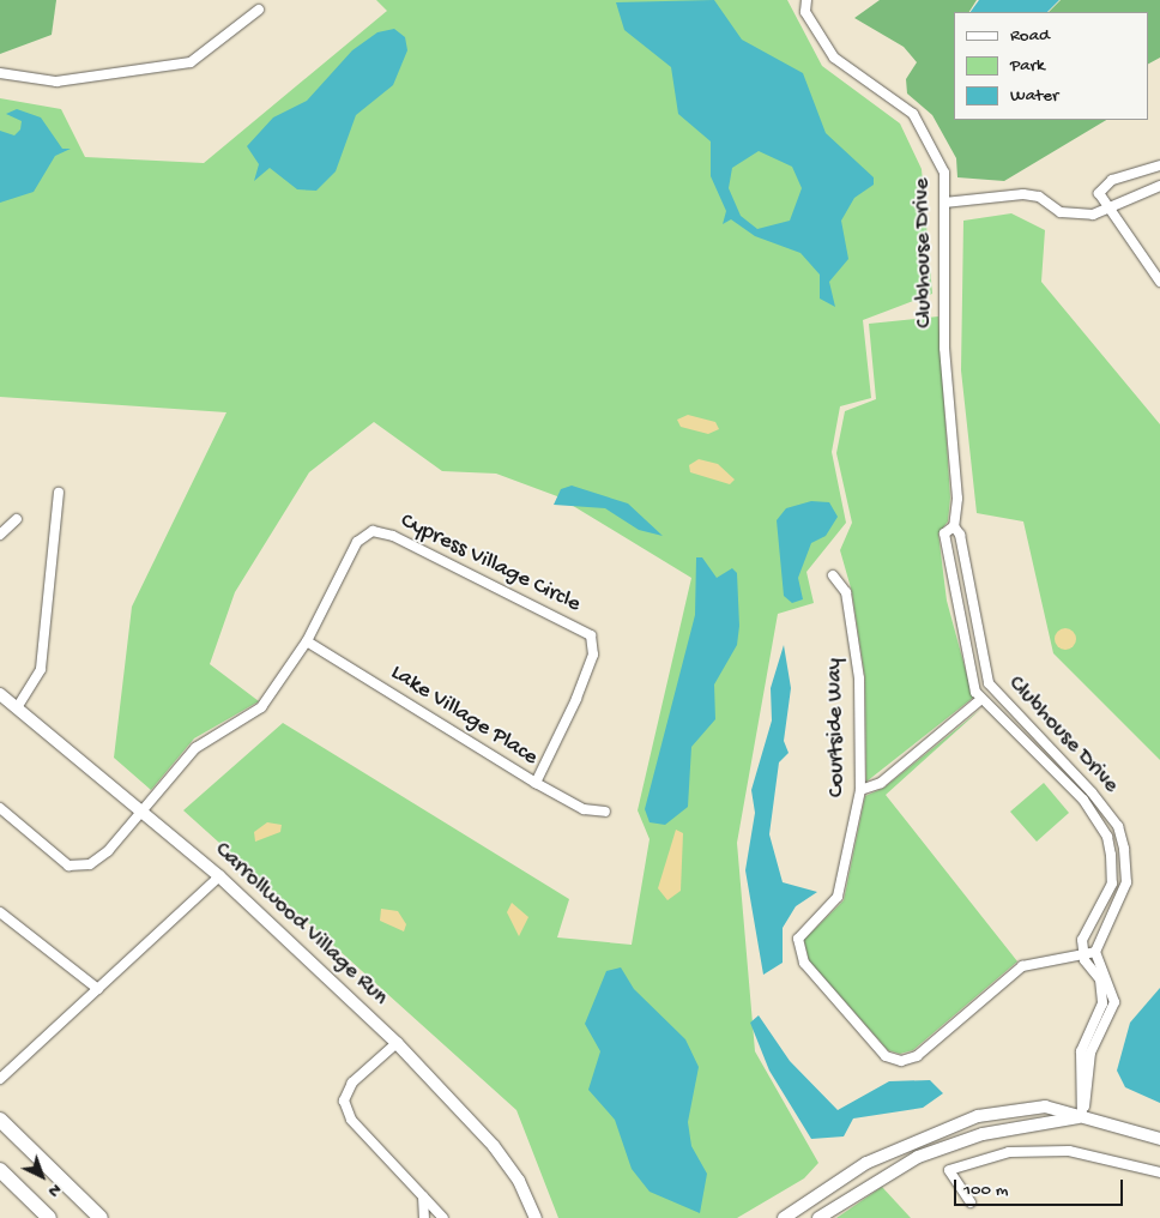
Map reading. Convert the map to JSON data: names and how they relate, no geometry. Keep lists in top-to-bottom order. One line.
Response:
{"streets":{"street":["Clubhouse Drive","Cypress Village Circle","Lake Village Place","Courtside Way","Carrollwood Village Run"]},"crossings":[["Clubhouse Drive","Courtside Way"],["Cypress Village Circle","Lake Village Place"],["Cypress Village Circle","Carrollwood Village Run"]],"legend":["Road","Park","Water"],"scale_bar":"100 m","north":"bottom right"}
